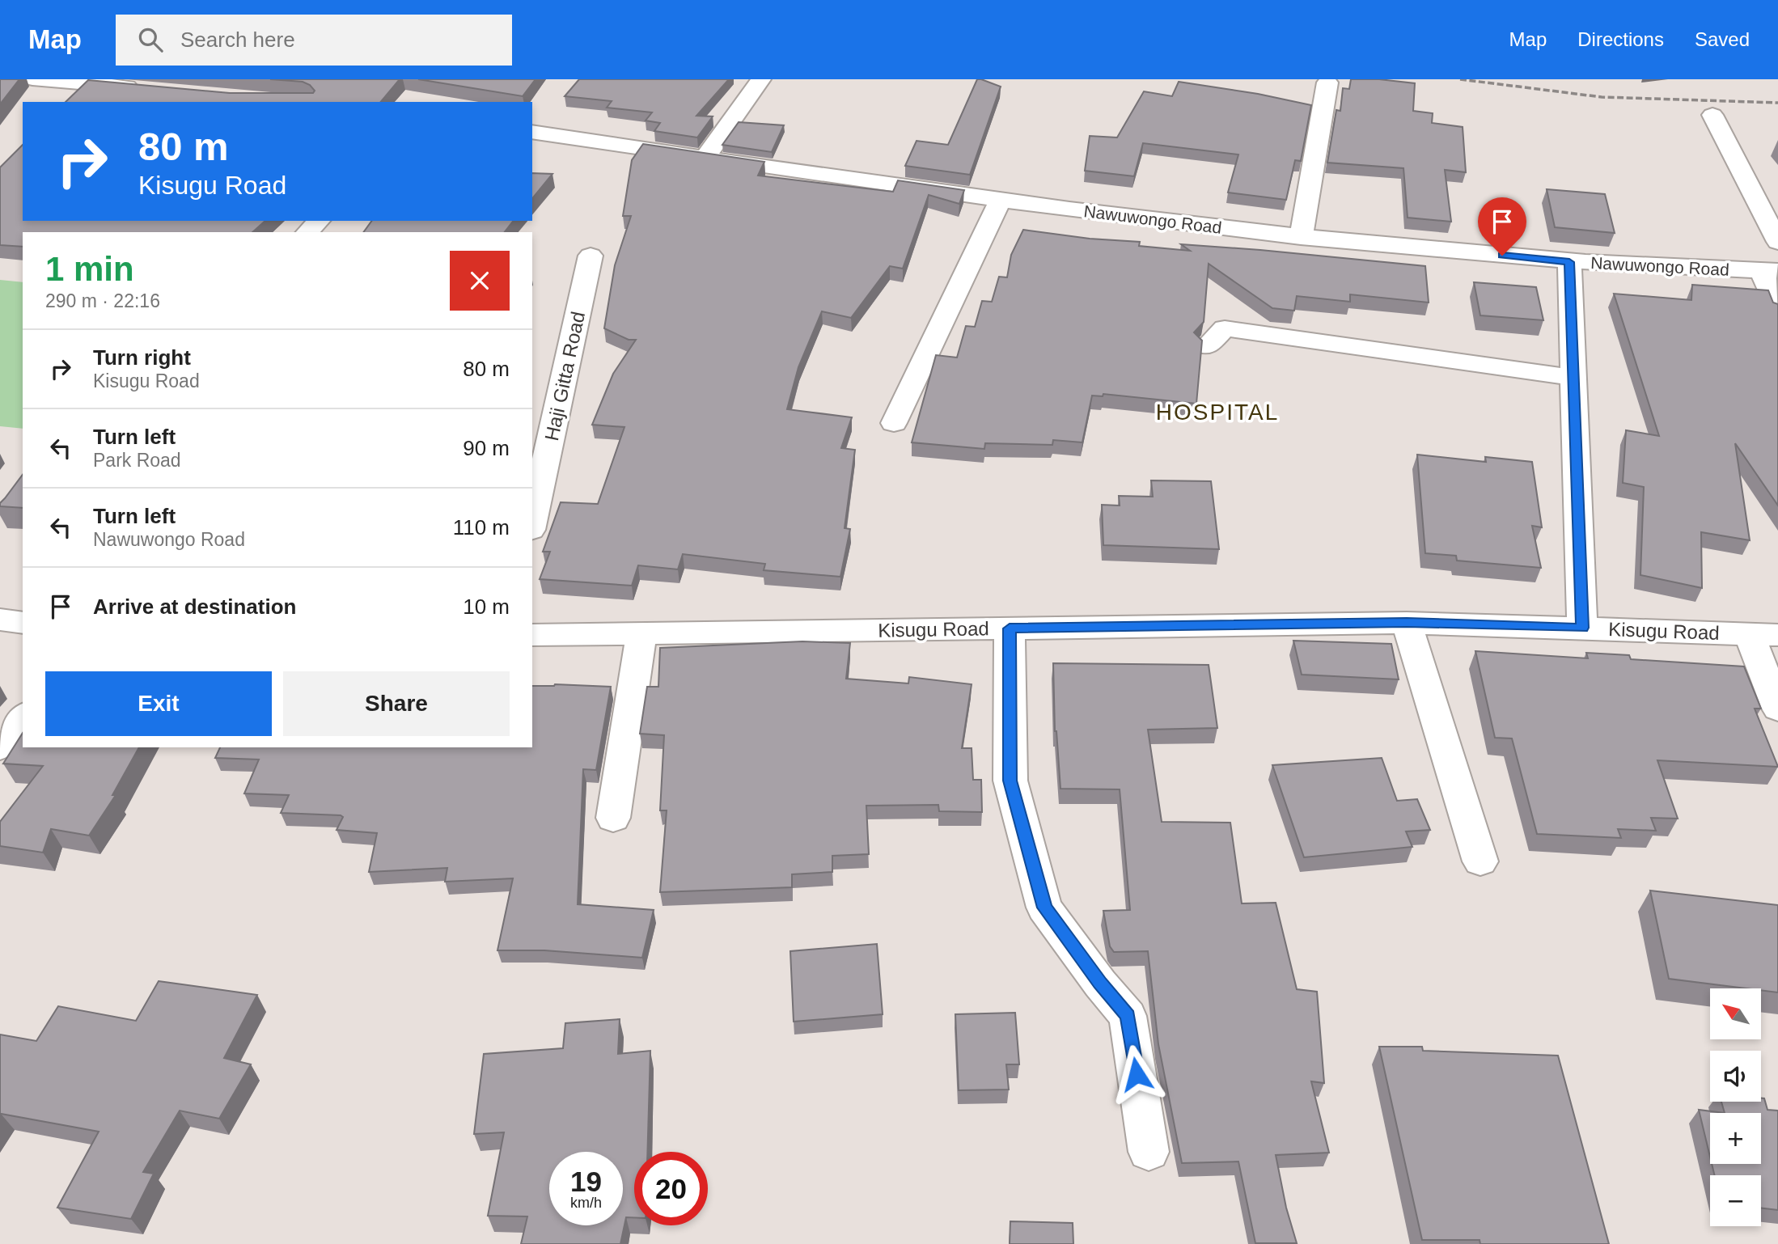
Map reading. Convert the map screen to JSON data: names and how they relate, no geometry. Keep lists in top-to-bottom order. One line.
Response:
{"streets":{"street":["Nawuwongo Road","Haji Gitta Road","Kisugu Road"]},"districts":["HOSPITAL"],"north":"top left","page":{"header":"Map","search":"Search here","nav":["Map","Directions","Saved"],"turn":["80 m","Kisugu Road"],"heading":["1 min","290 m · 22:16"],"list":[{"name":"Turn right","note":"Kisugu Road","value":"80 m"},{"name":"Turn left","note":"Park Road","value":"90 m"},{"name":"Turn left","note":"Nawuwongo Road","value":"110 m"},{"name":"Arrive at destination","value":"10 m"}],"buttons":["Exit","Share"],"map_buttons":["+","−"],"speed":"19 km/h","limit":"20"}}
